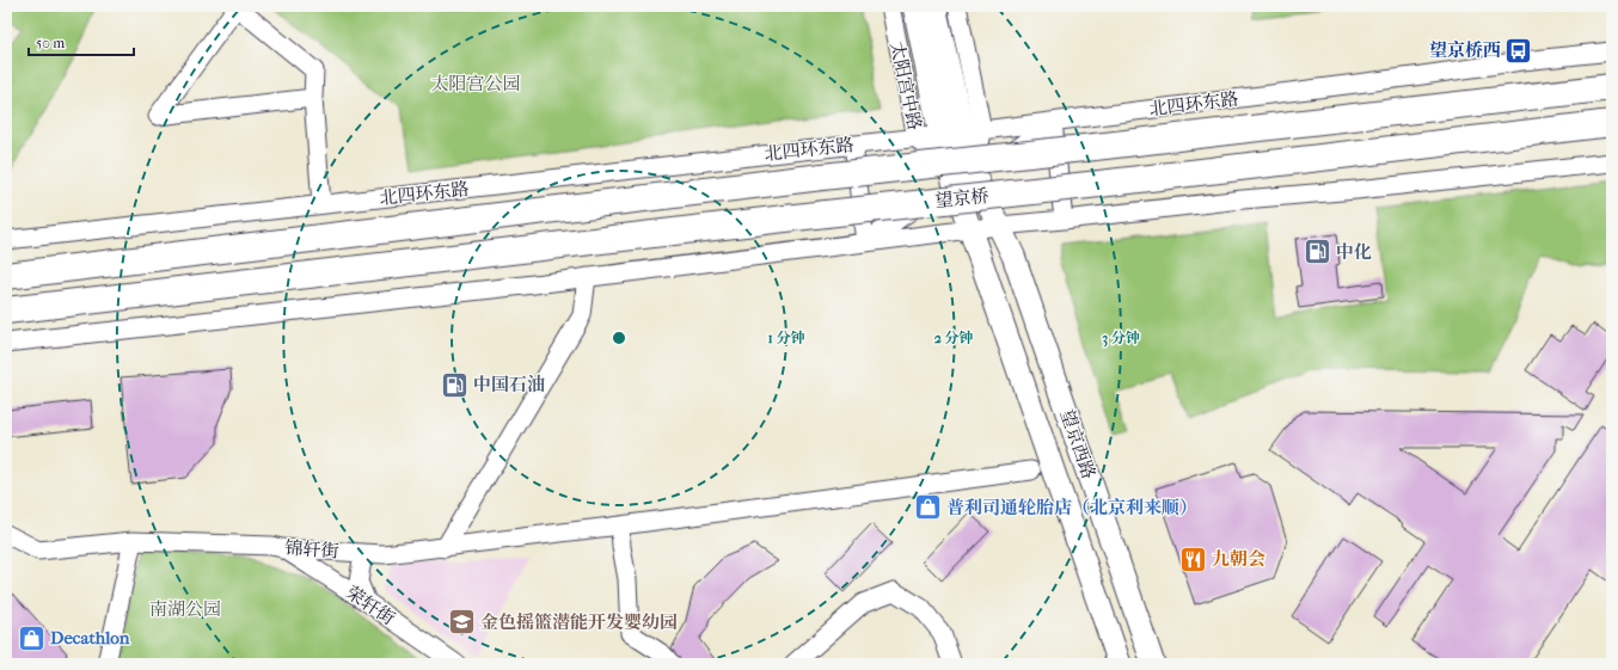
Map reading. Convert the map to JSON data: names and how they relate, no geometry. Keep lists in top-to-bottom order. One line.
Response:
{"streets":{"highway":["北四环东路","望京桥"],"main road":["太阳宫中路","望京西路"],"street":["锦轩街","荣轩街"]},"crossings":[["太阳宫中路","北四环东路"],["太阳宫中路","望京西路"],["北四环东路","望京桥"],["北四环东路","望京西路"],["锦轩街","荣轩街"]],"parks":["太阳宫公园","南湖公园"],"places":{"bus stop":["望京桥西"],"fuel station":["中化","中国石油"],"shop":["普利司通轮胎店（北京利来顺）","Decathlon"],"restaurant":["九朝会"],"school or university":["金色摇篮潜能开发婴幼园"]},"scale_bar":"50 m","rings":["1 分钟","2 分钟","3 分钟"]}
